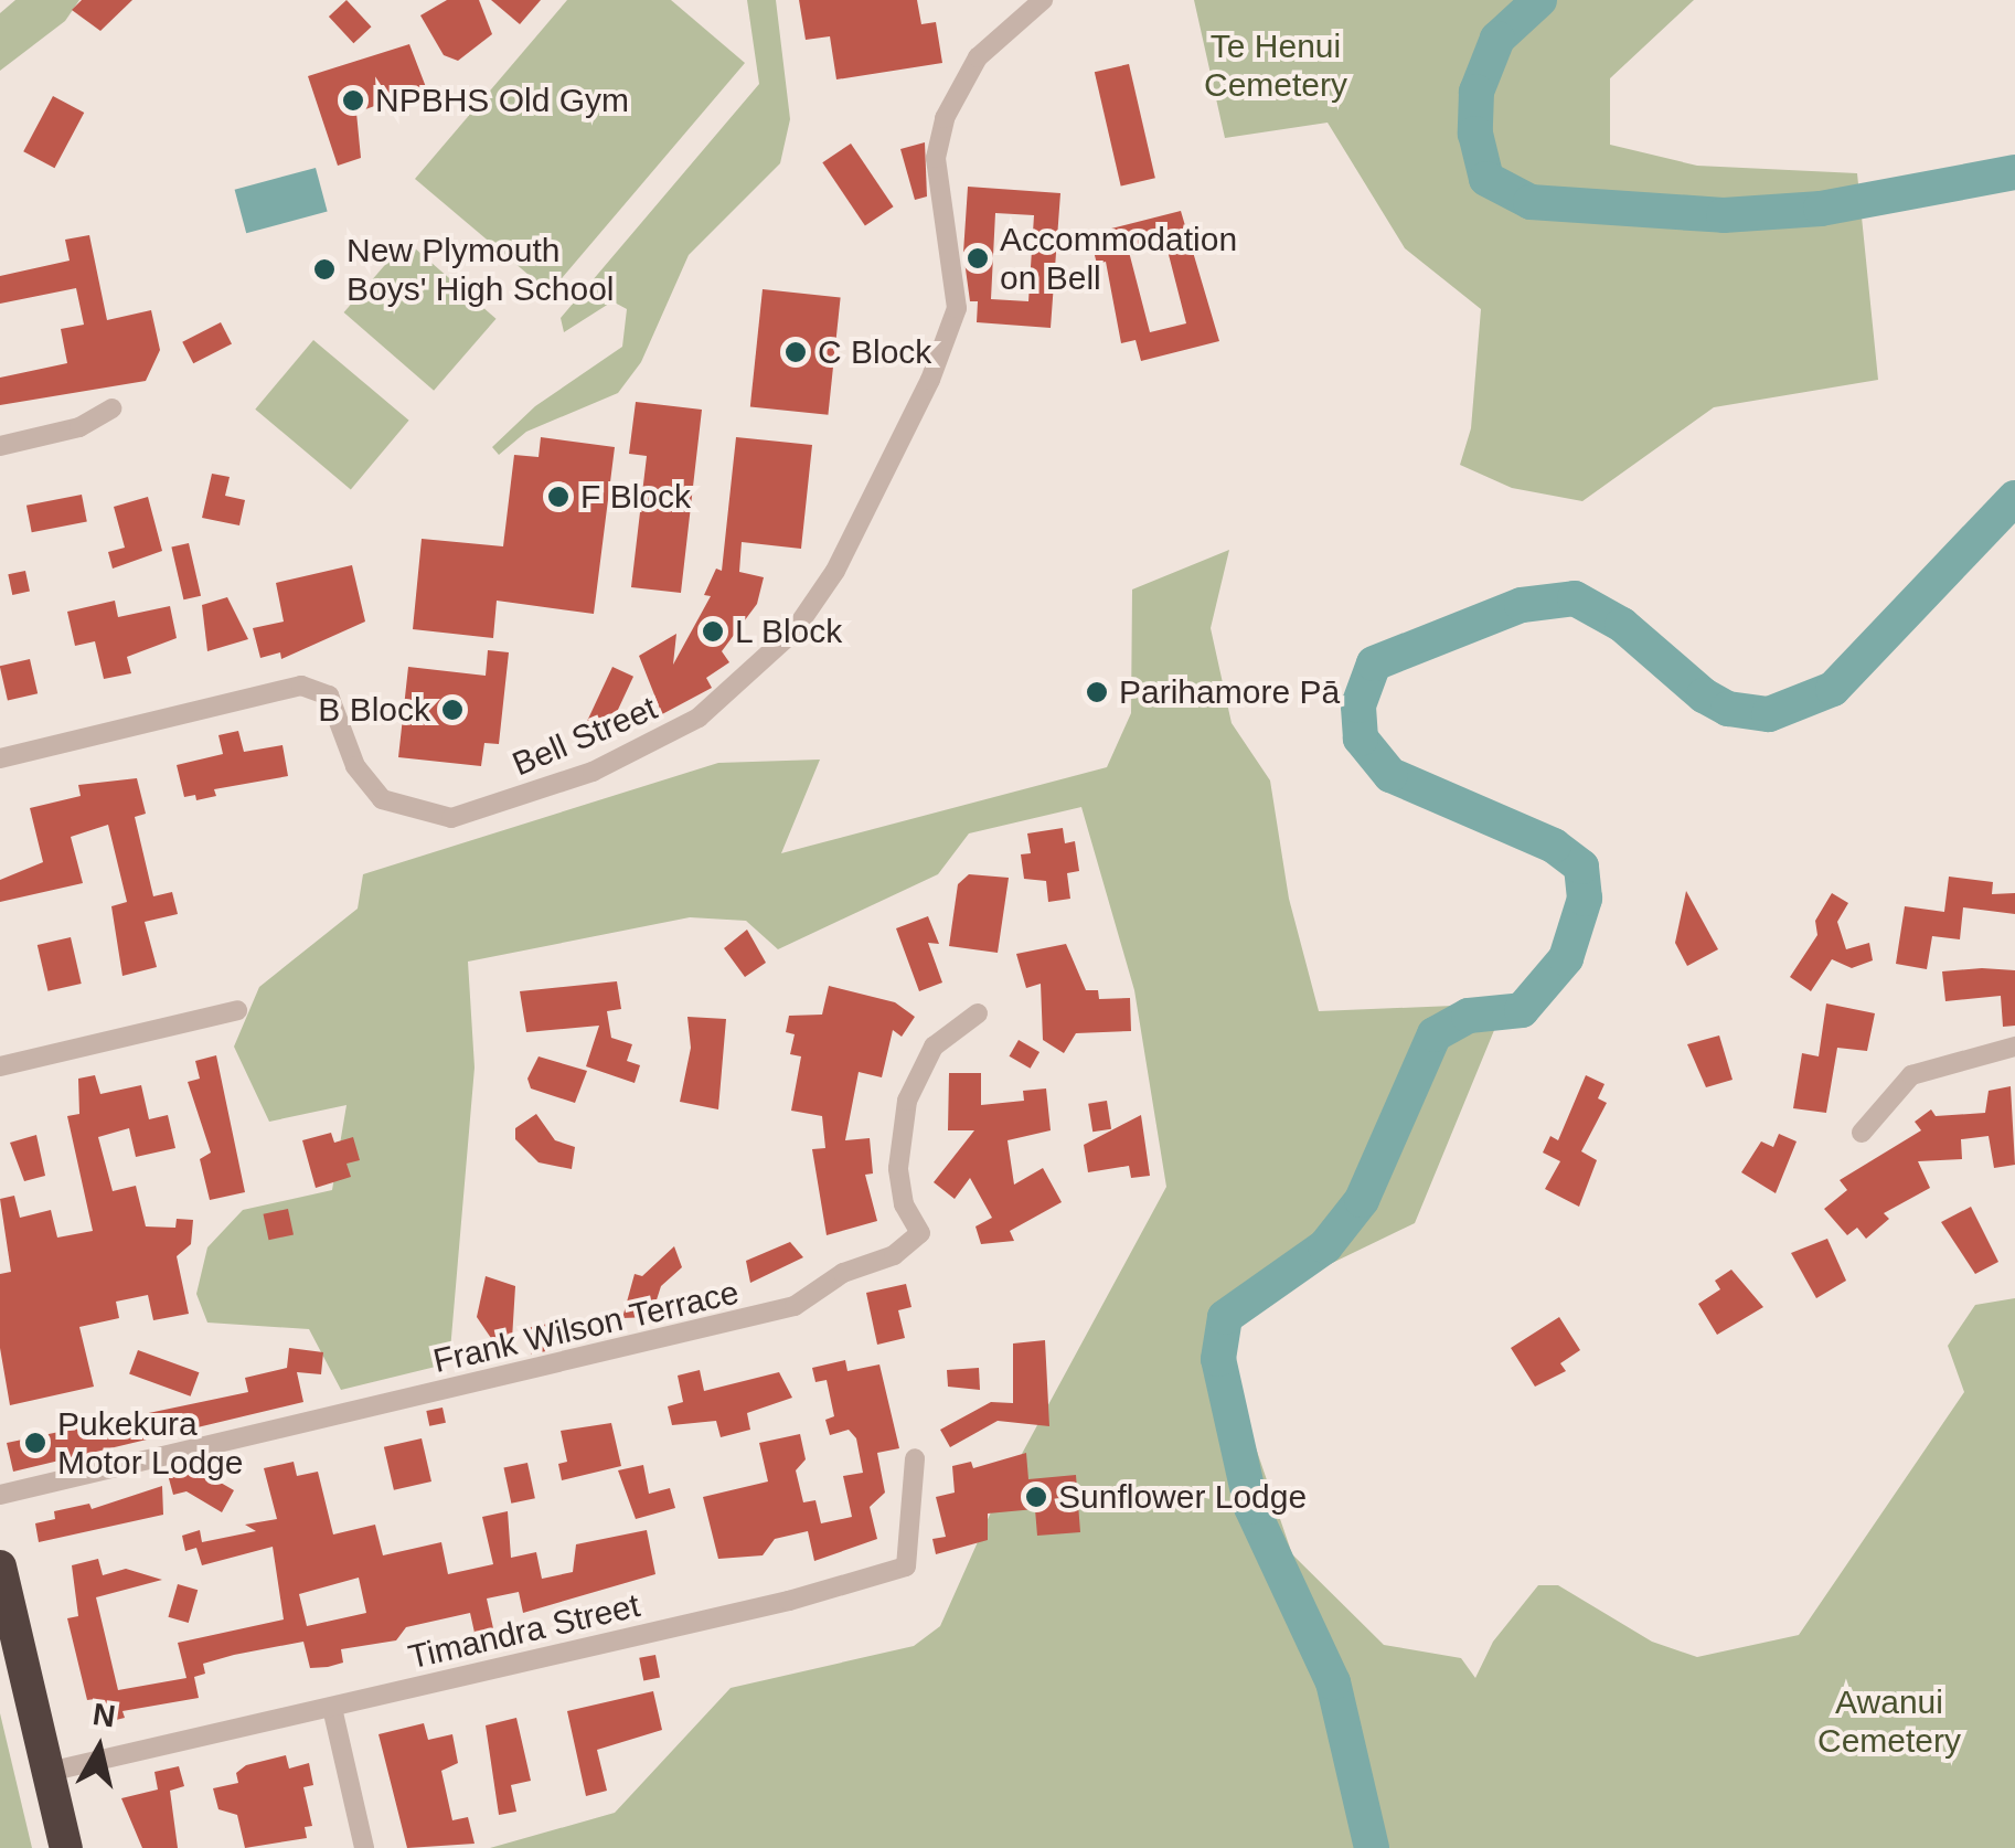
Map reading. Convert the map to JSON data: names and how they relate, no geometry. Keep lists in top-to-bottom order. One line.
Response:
{"streets":{"street":["Bell Street","Frank Wilson Terrace","Timandra Street"]},"parks":["Te Henui Cemetery","Awanui Cemetery"],"places":["NPBHS Old Gym","Accommodation on Bell","New Plymouth Boys' High School","C Block","F Block","L Block","Parihamore Pā","B Block","Pukekura Motor Lodge","Sunflower Lodge"],"north":"top"}
